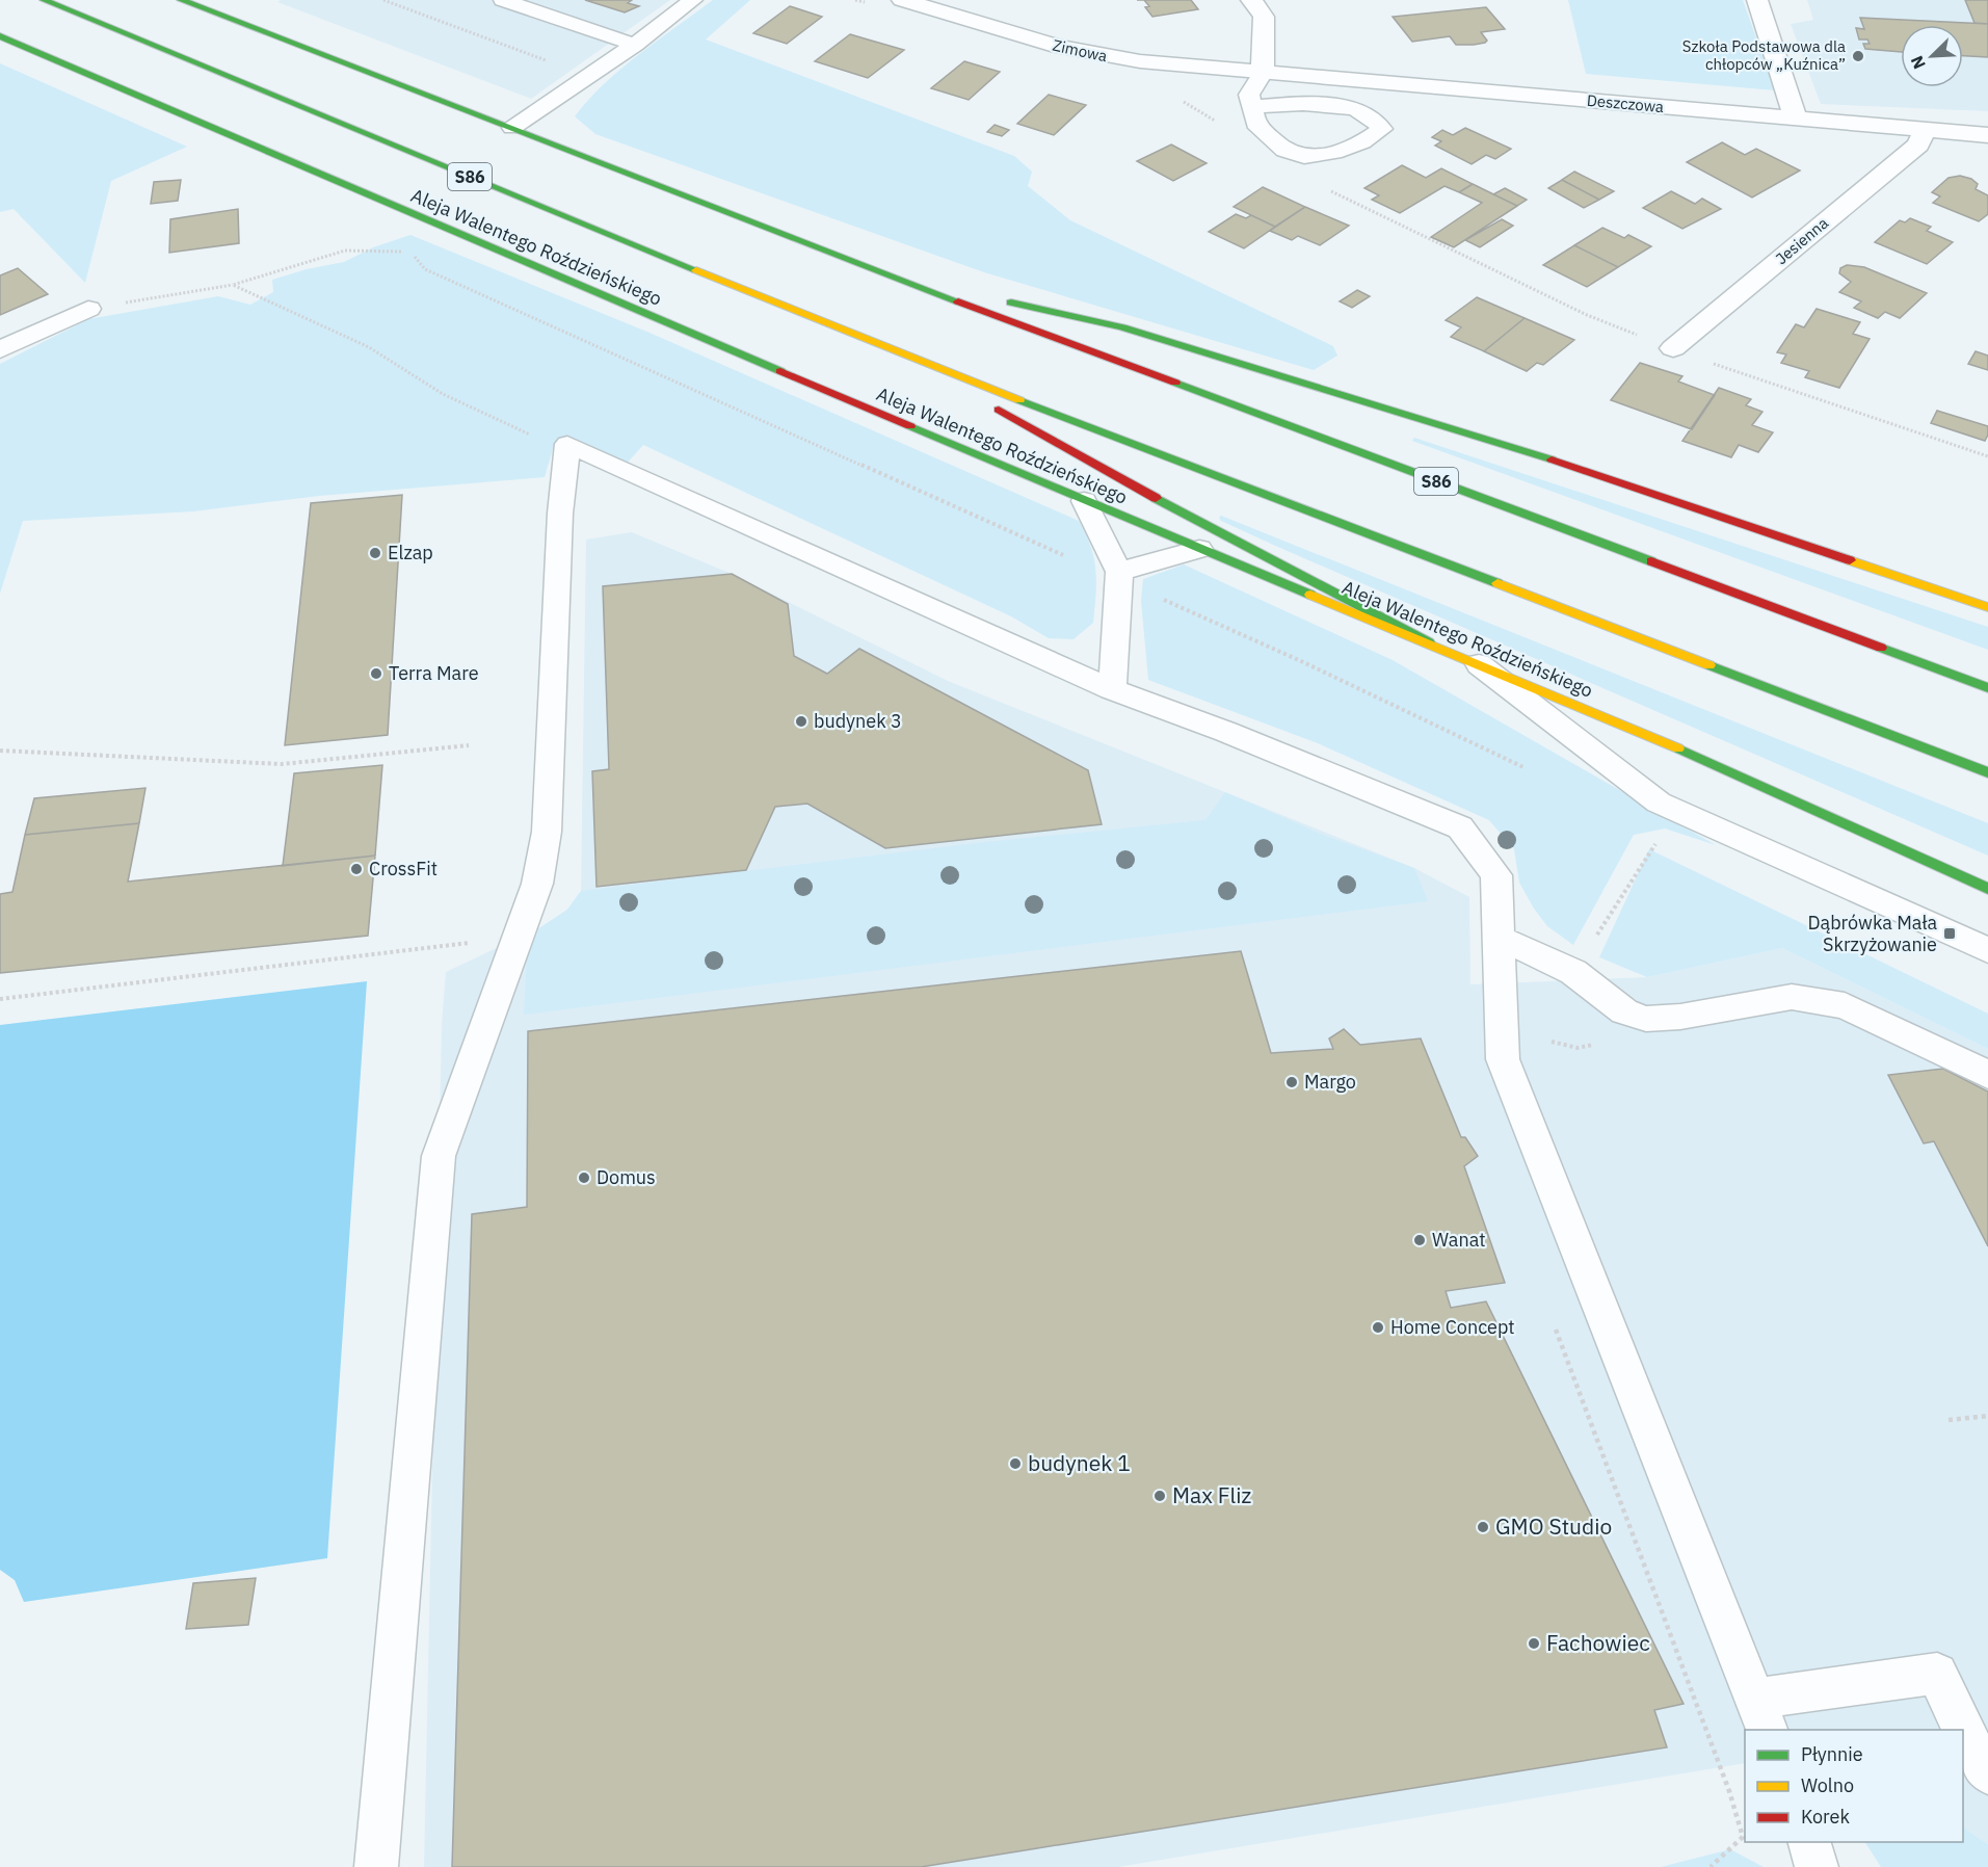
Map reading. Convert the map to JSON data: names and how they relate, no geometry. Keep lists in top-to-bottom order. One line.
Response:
{"streets":{"main road":["S86","Aleja Walentego Roździeńskiego"],"street":["Zimowa","Deszczowa","Jesienna"]},"crossings":[["Zimowa","Deszczowa"],["Deszczowa","Jesienna"]],"places":{"other":["Szkoła Podstawowa dla chłopców „Kuźnica”","Elzap","Terra Mare","budynek 3","CrossFit","Margo","Domus","Wanat","Home Concept","budynek 1","Max Fliz","GMO Studio","Fachowiec"],"transit":["Dąbrówka Mała Skrzyżowanie"]},"legend":["Płynnie","Wolno","Korek"],"north":"bottom left"}
